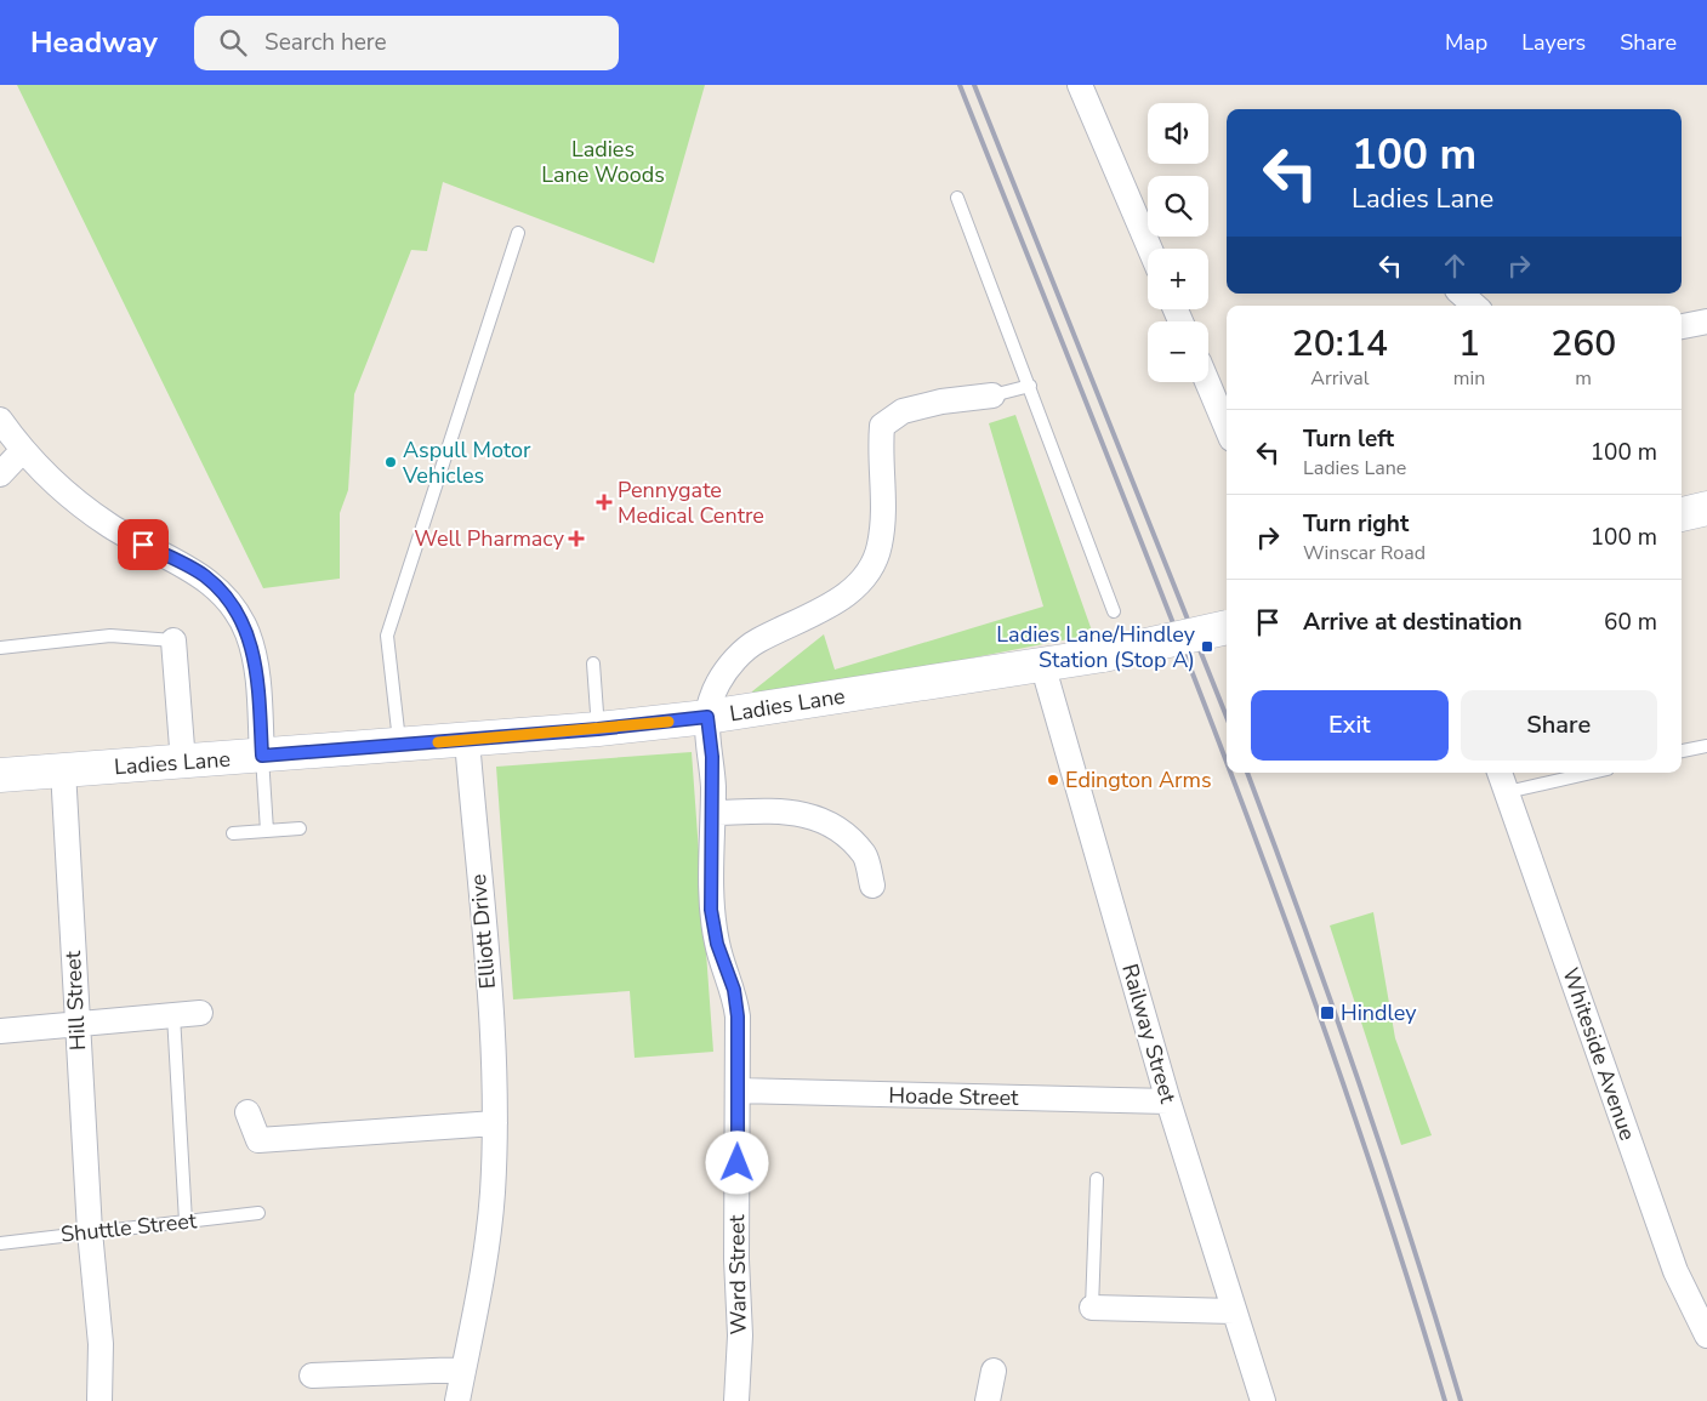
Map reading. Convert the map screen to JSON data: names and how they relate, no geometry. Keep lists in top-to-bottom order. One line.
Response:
{"streets":{"street":["Ladies Lane","Elliott Drive","Hill Street","Railway Street","Whiteside Avenue","Hoade Street","Ward Street"],"lane":["Shuttle Street"]},"crossings":[["Ladies Lane","Elliott Drive"],["Ladies Lane","Hill Street"],["Ladies Lane","Railway Street"],["Ladies Lane","Ward Street"],["Hill Street","Shuttle Street"],["Railway Street","Hoade Street"],["Hoade Street","Ward Street"]],"parks":["Ladies Lane Woods"],"places":{"other":["Aspull Motor Vehicles","Edington Arms"],"health":["Pennygate Medical Centre","Well Pharmacy"],"transit":["Ladies Lane/Hindley Station (Stop A)","Hindley"]},"page":{"header":"Headway","search":"Search here","nav":["Map","Layers","Share"],"map_buttons":["+","−"],"turn":["100 m","Ladies Lane"],"eta":["20:14","Arrival","1","min","260","m"],"list":[{"name":"Turn left","note":"Ladies Lane","value":"100 m"},{"name":"Turn right","note":"Winscar Road","value":"100 m"},{"name":"Arrive at destination","value":"60 m"}],"buttons":["Exit","Share"]}}
